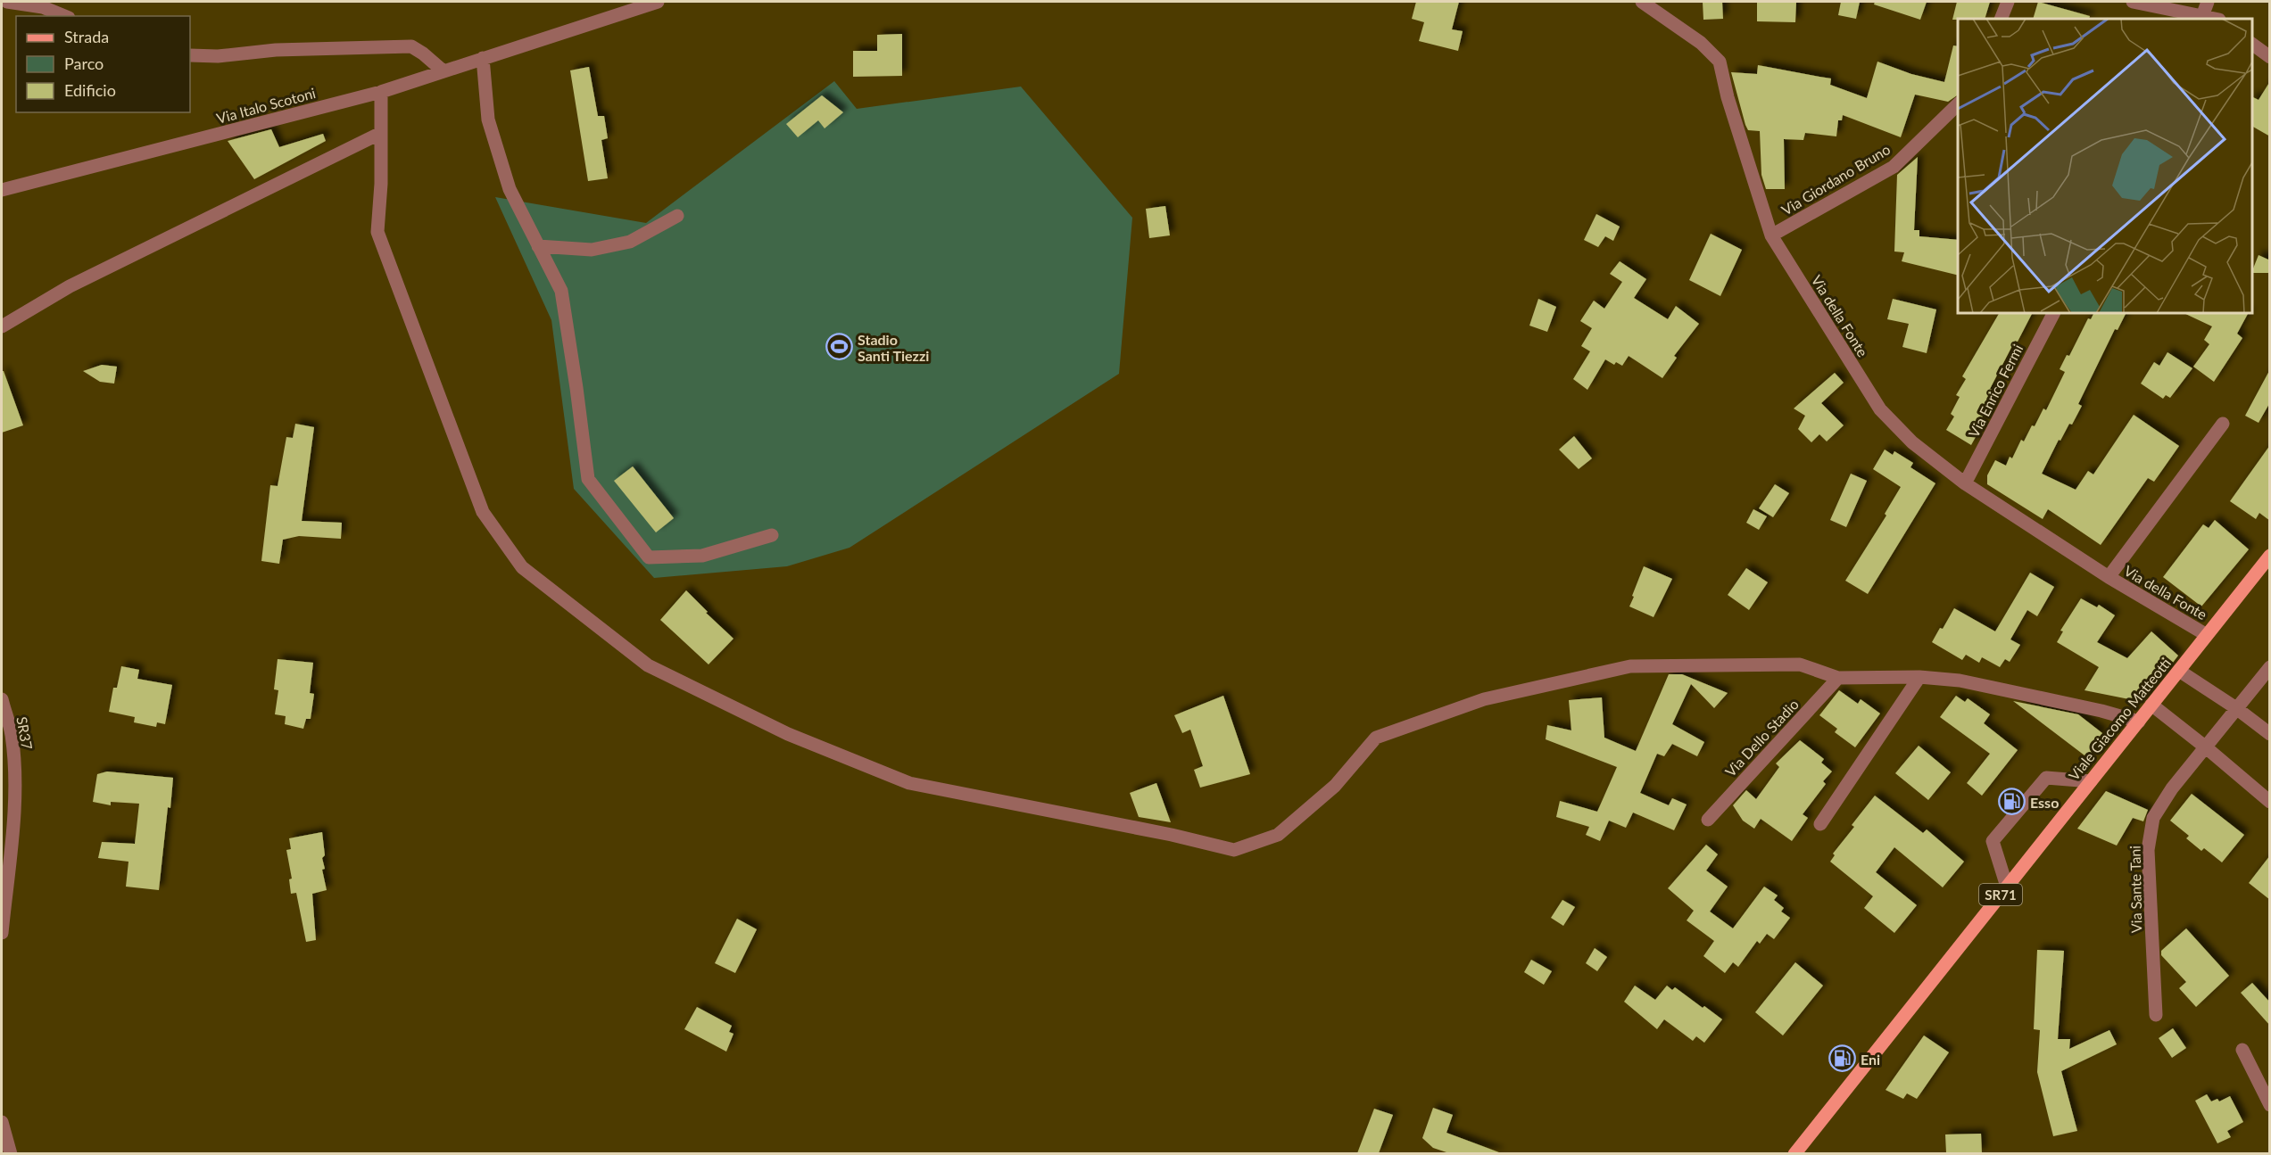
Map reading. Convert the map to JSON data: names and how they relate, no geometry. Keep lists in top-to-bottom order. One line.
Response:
{"streets":{"main road":["Viale Giacomo Matteotti","SR71"],"street":["Via Italo Scotoni","Via Giordano Bruno","Via della Fonte","Via Enrico Fermi","SR37","Via Dello Stadio","Via Sante Tani"]},"crossings":[["Via Giordano Bruno","Via della Fonte"],["Via della Fonte","Via Enrico Fermi"],["Via della Fonte","Viale Giacomo Matteotti"]],"places":{"sports":["Stadio Santi Tiezzi"],"fuel station":["Esso","Eni"]},"legend":["Strada","Parco","Edificio"]}
